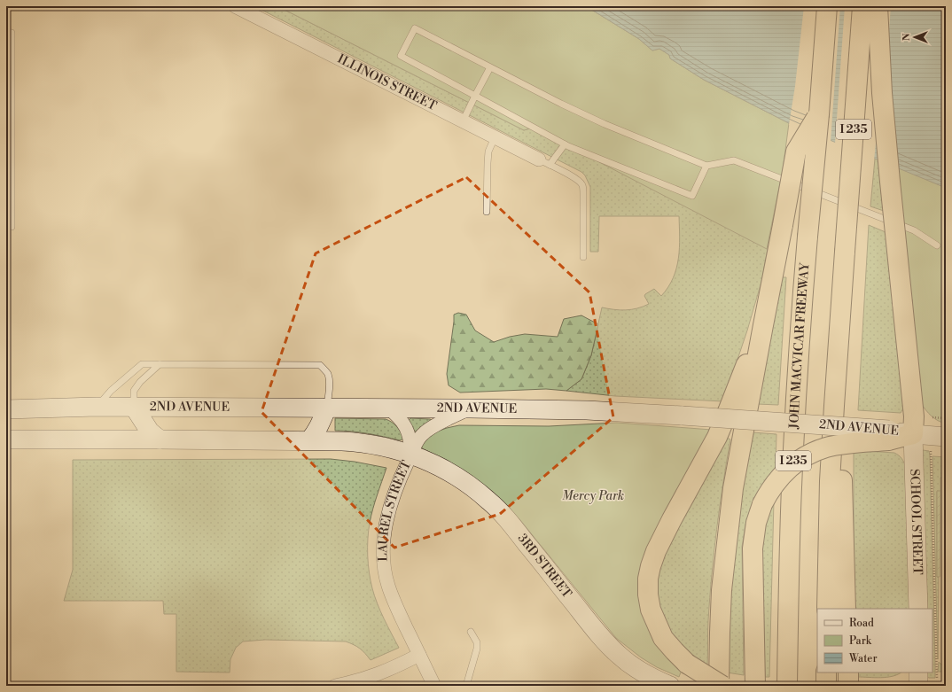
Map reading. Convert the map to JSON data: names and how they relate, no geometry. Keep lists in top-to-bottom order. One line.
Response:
{"streets":{"highway":["I 235","JOHN MACVICAR FREEWAY"],"main road":["2ND AVENUE","SCHOOL STREET","3RD STREET"],"street":["ILLINOIS STREET","LAUREL STREET"]},"crossings":[["2ND AVENUE","LAUREL STREET"],["2ND AVENUE","SCHOOL STREET"],["LAUREL STREET","3RD STREET"]],"parks":["Mercy Park"],"legend":["Road","Park","Water"],"north":"left"}
